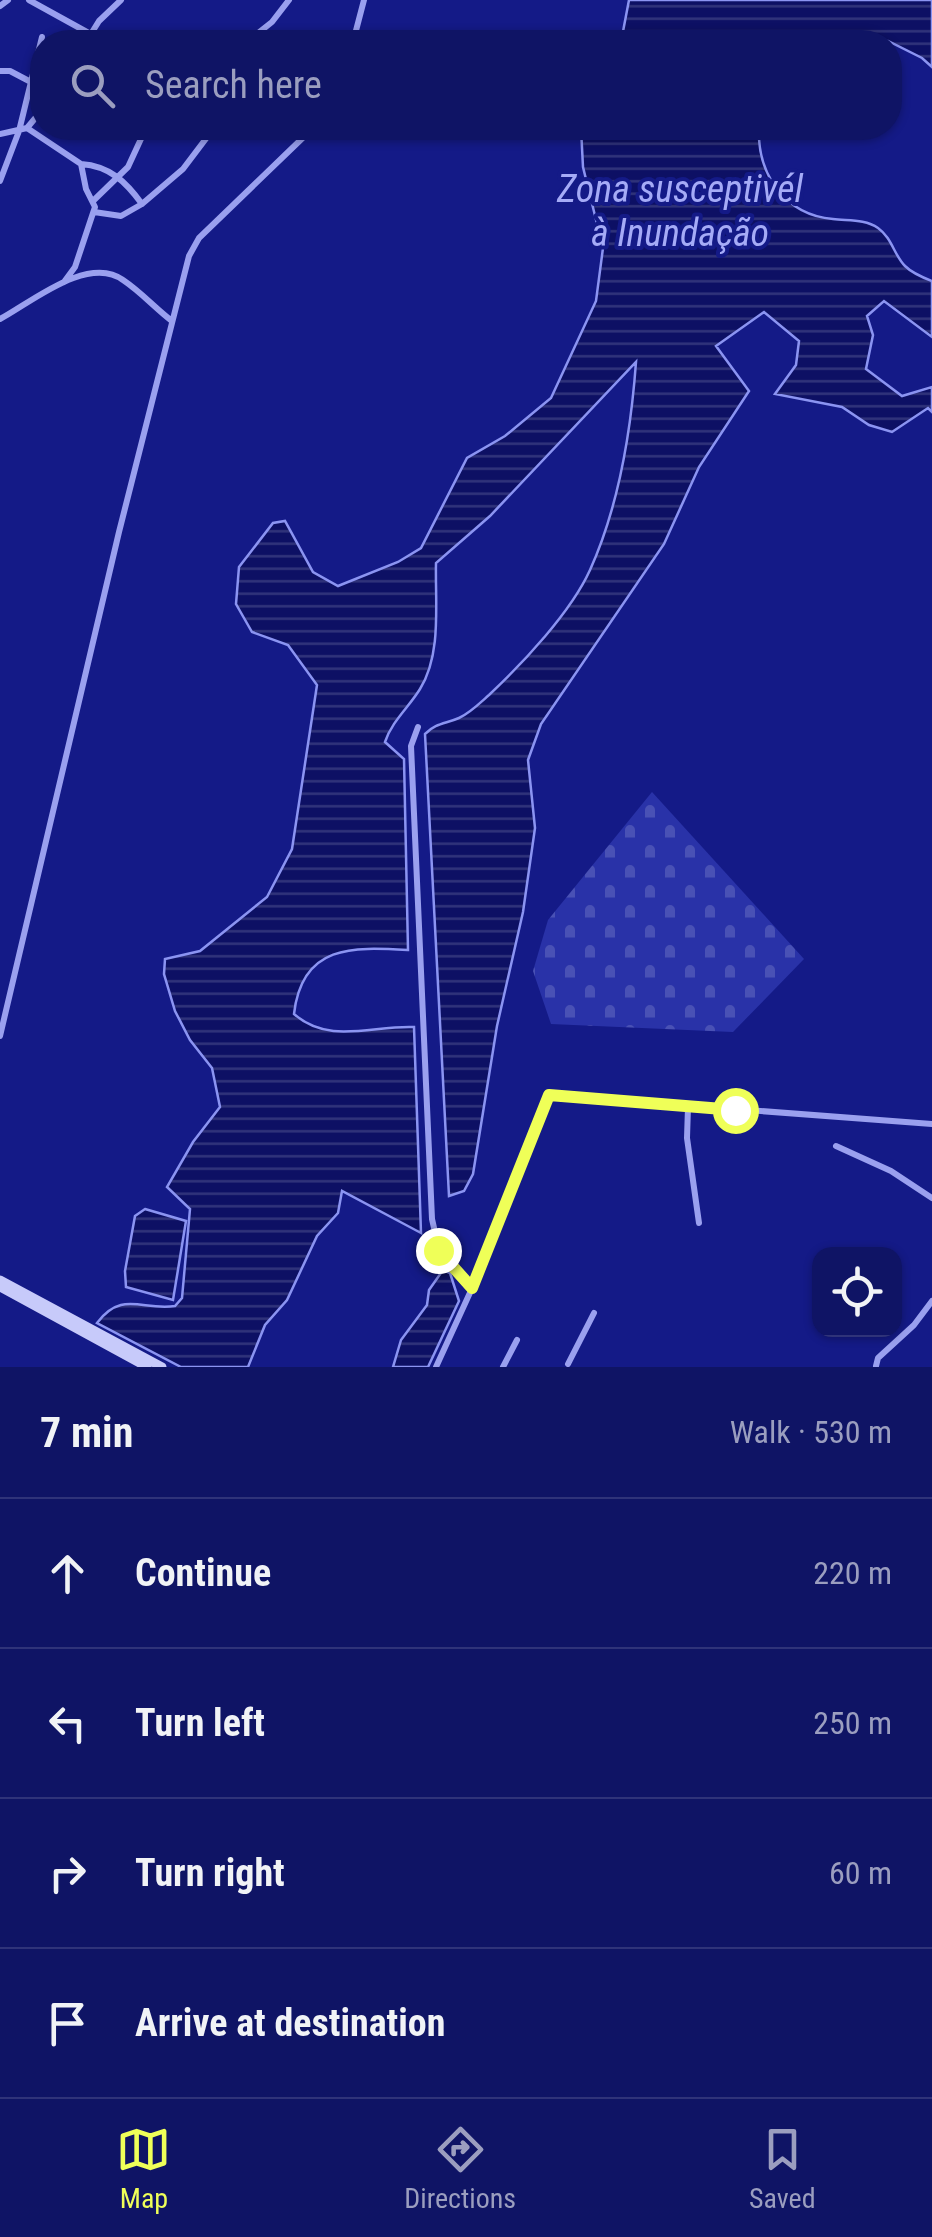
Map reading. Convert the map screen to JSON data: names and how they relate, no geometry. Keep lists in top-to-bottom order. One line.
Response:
{"water":["Zona susceptivél à Inundação"],"page":{"search":"Search here","heading":["7 min","Walk · 530 m"],"list":[["Continue","220 m"],["Turn left","250 m"],["Turn right","60 m"],"Arrive at destination"],"nav":["Map","Directions","Saved"]}}
